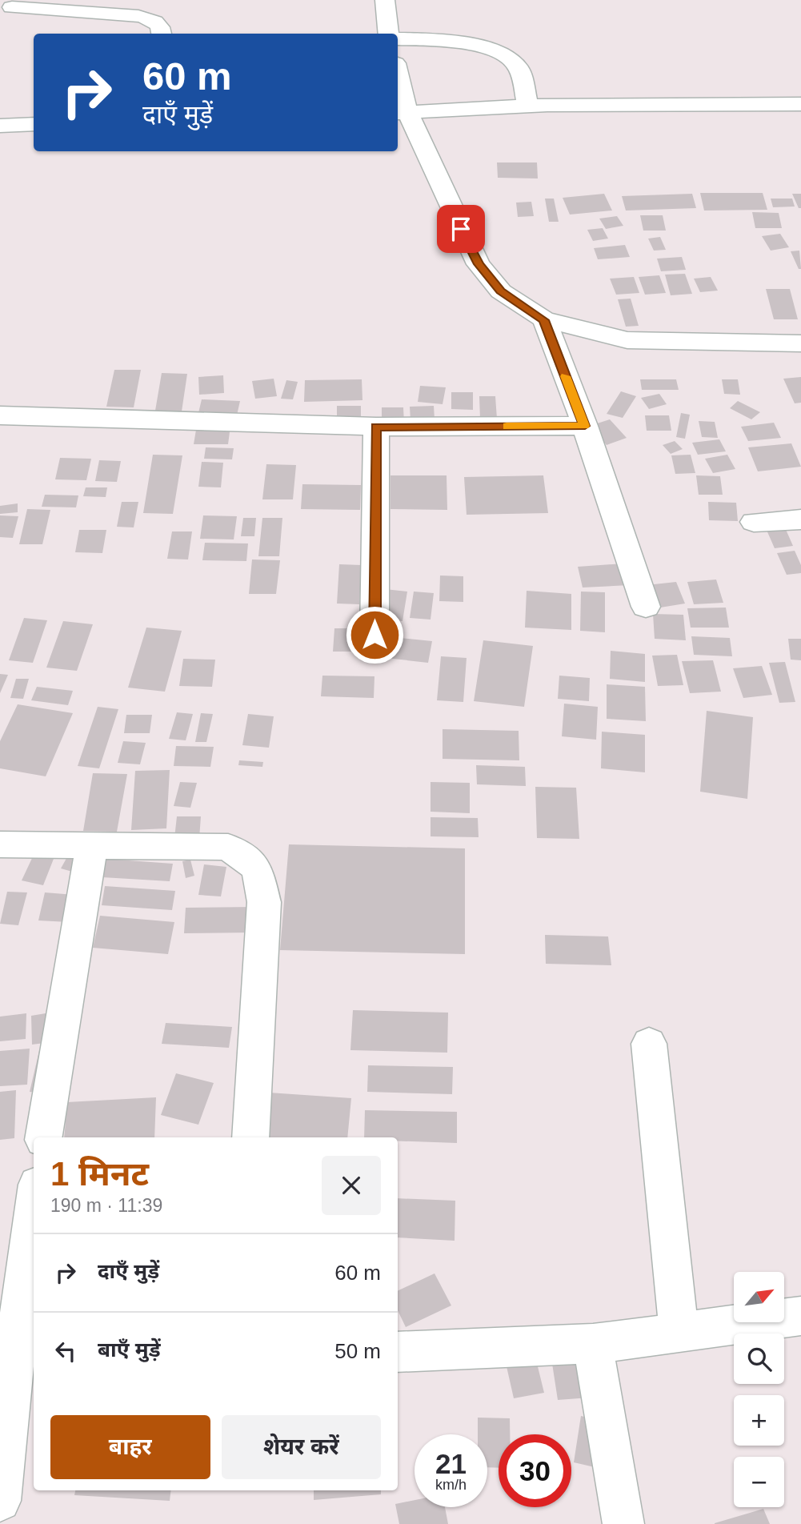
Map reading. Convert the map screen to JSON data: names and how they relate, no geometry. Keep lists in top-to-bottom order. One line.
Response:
{"north":"top right","page":{"turn":["60 m","दाएँ मुड़ें"],"heading":["1 मिनट","190 m · 11:39"],"list":[{"name":"दाएँ मुड़ें","value":"60 m"},{"name":"बाएँ मुड़ें","value":"50 m"}],"map_buttons":["+","−"],"buttons":["बाहर","शेयर करें"],"speed":"21 km/h","limit":"30"}}
